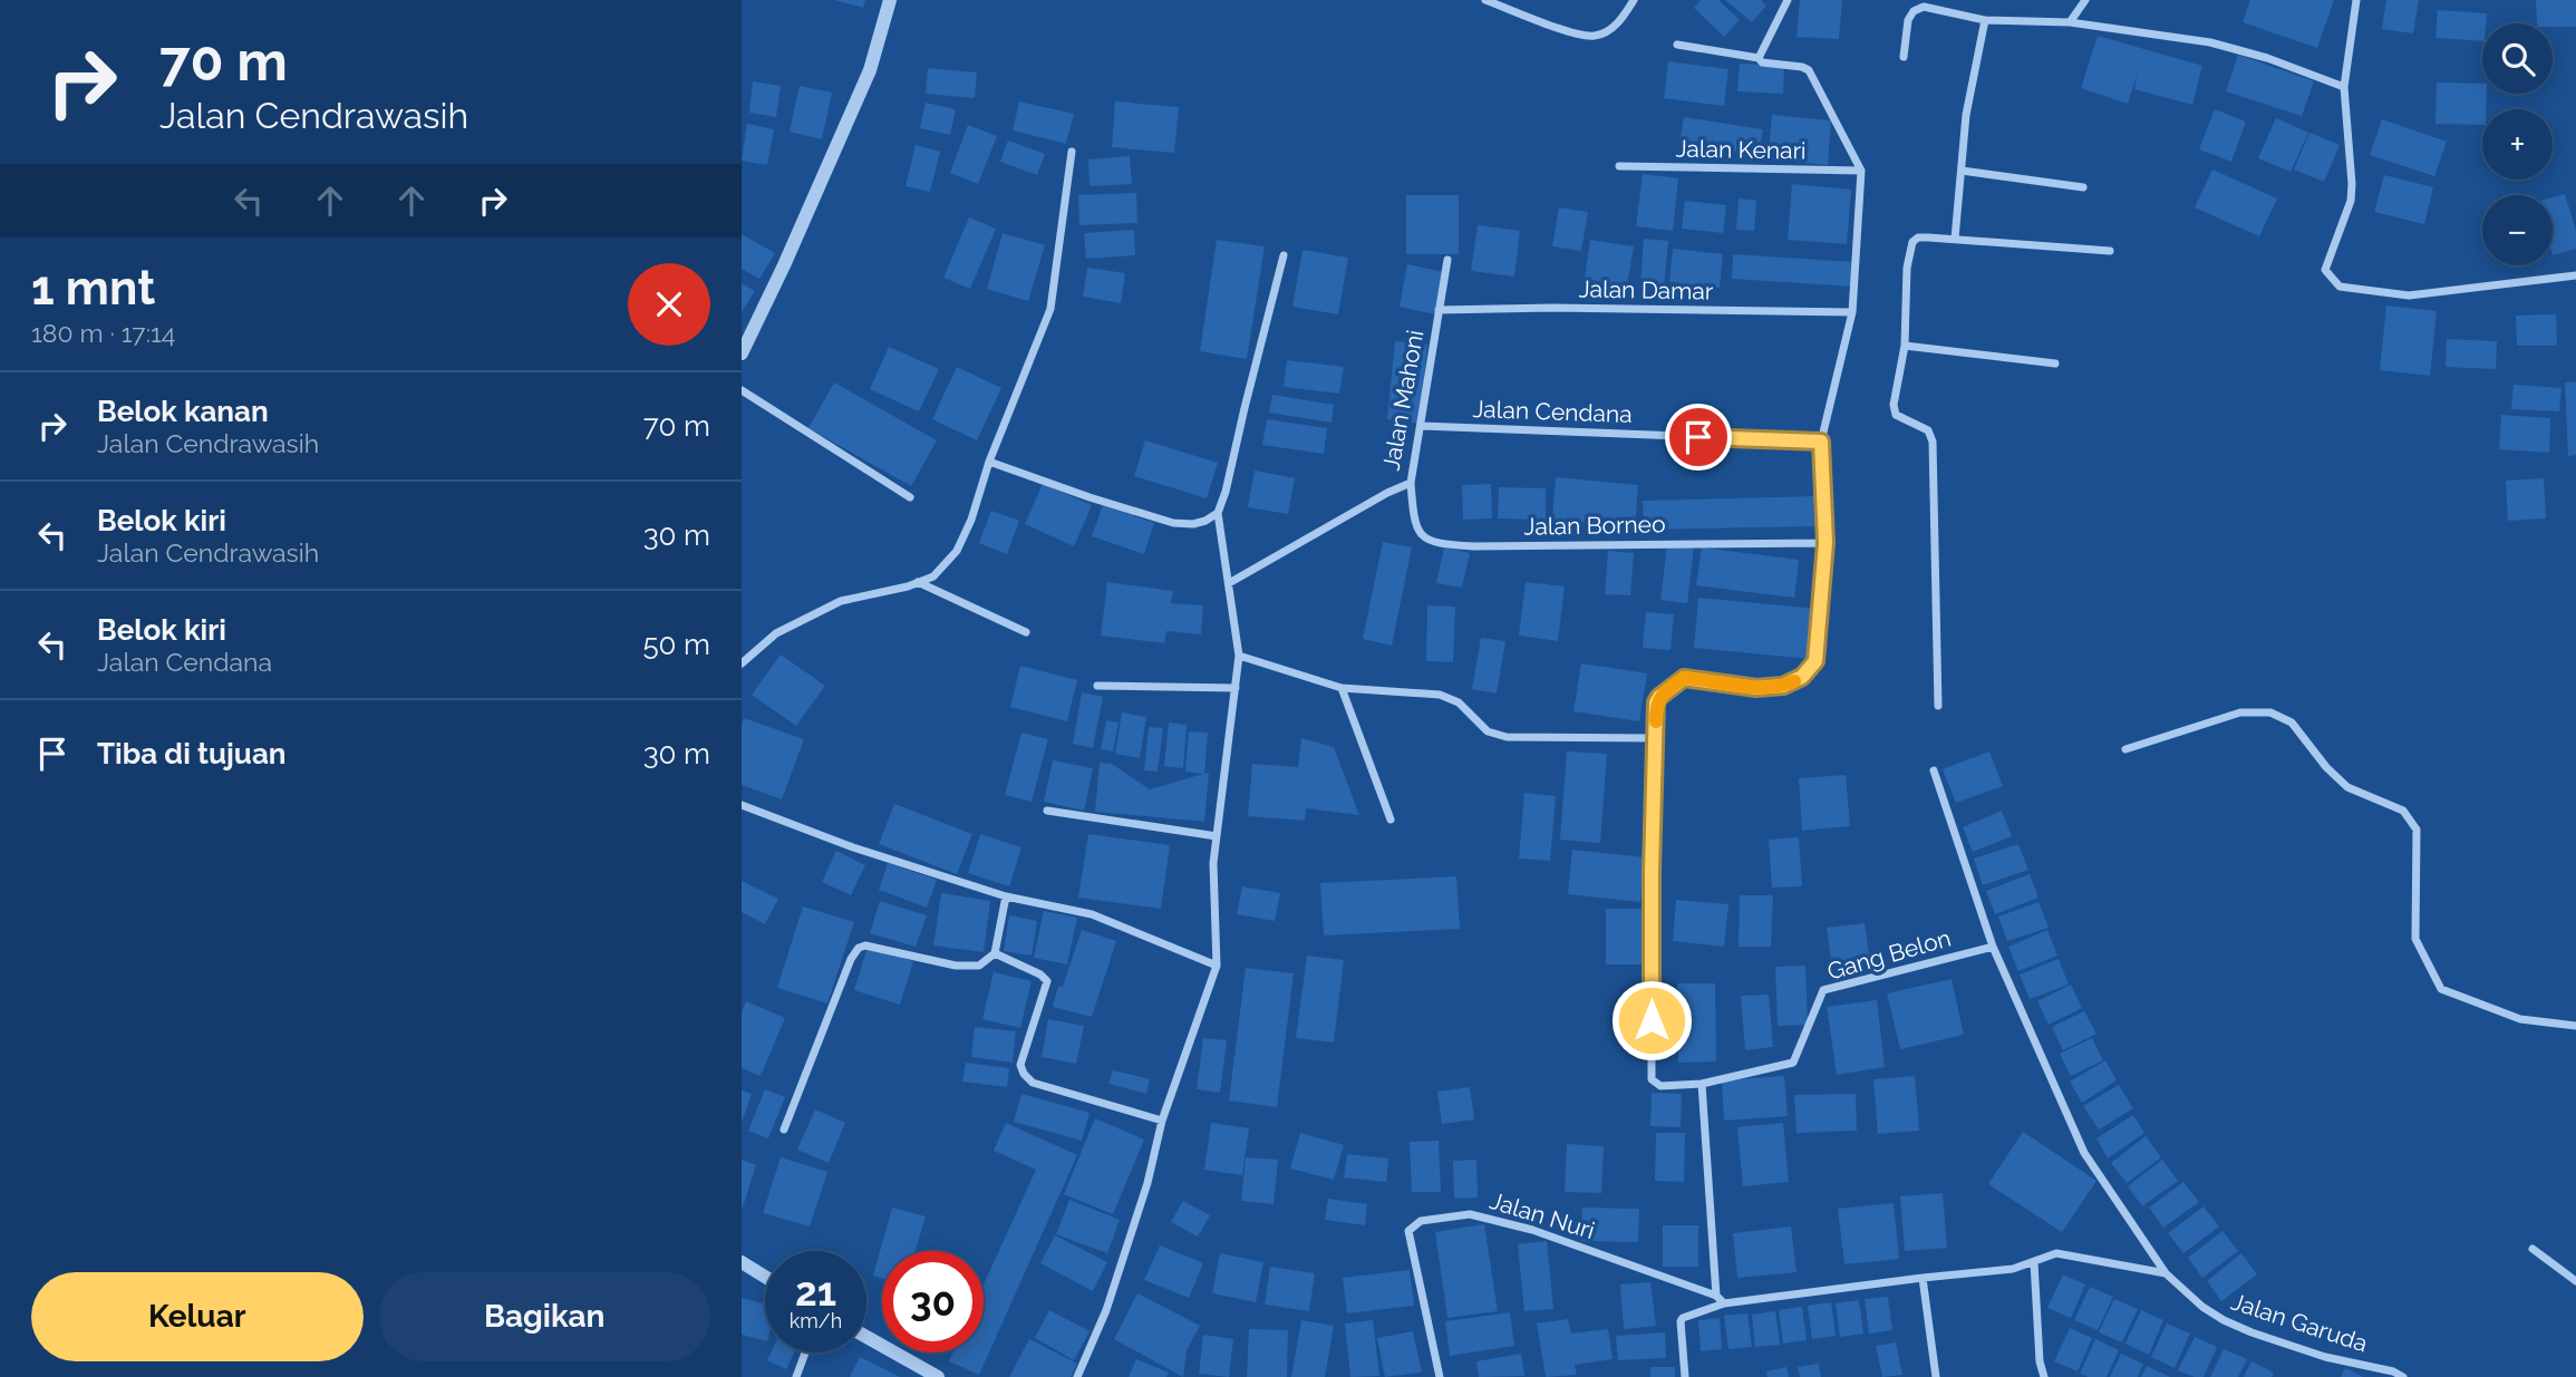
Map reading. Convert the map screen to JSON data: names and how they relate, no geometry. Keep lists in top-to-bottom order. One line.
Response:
{"streets":{"street":["Jalan Kenari","Jalan Damar","Jalan Mahoni","Jalan Cendana","Jalan Borneo","Gang Belon","Jalan Nuri","Jalan Garuda"]},"crossings":[["Jalan Damar","Jalan Mahoni"],["Jalan Mahoni","Jalan Cendana"],["Jalan Mahoni","Jalan Borneo"],["Gang Belon","Jalan Garuda"]],"page":{"turn":["70 m","Jalan Cendrawasih"],"map_buttons":["+","−"],"heading":["1 mnt","180 m · 17:14"],"list":[{"name":"Belok kanan","note":"Jalan Cendrawasih","value":"70 m"},{"name":"Belok kiri","note":"Jalan Cendrawasih","value":"30 m"},{"name":"Belok kiri","note":"Jalan Cendana","value":"50 m"},{"name":"Tiba di tujuan","value":"30 m"}],"speed":"21 km/h","limit":"30","buttons":["Keluar","Bagikan"]}}
